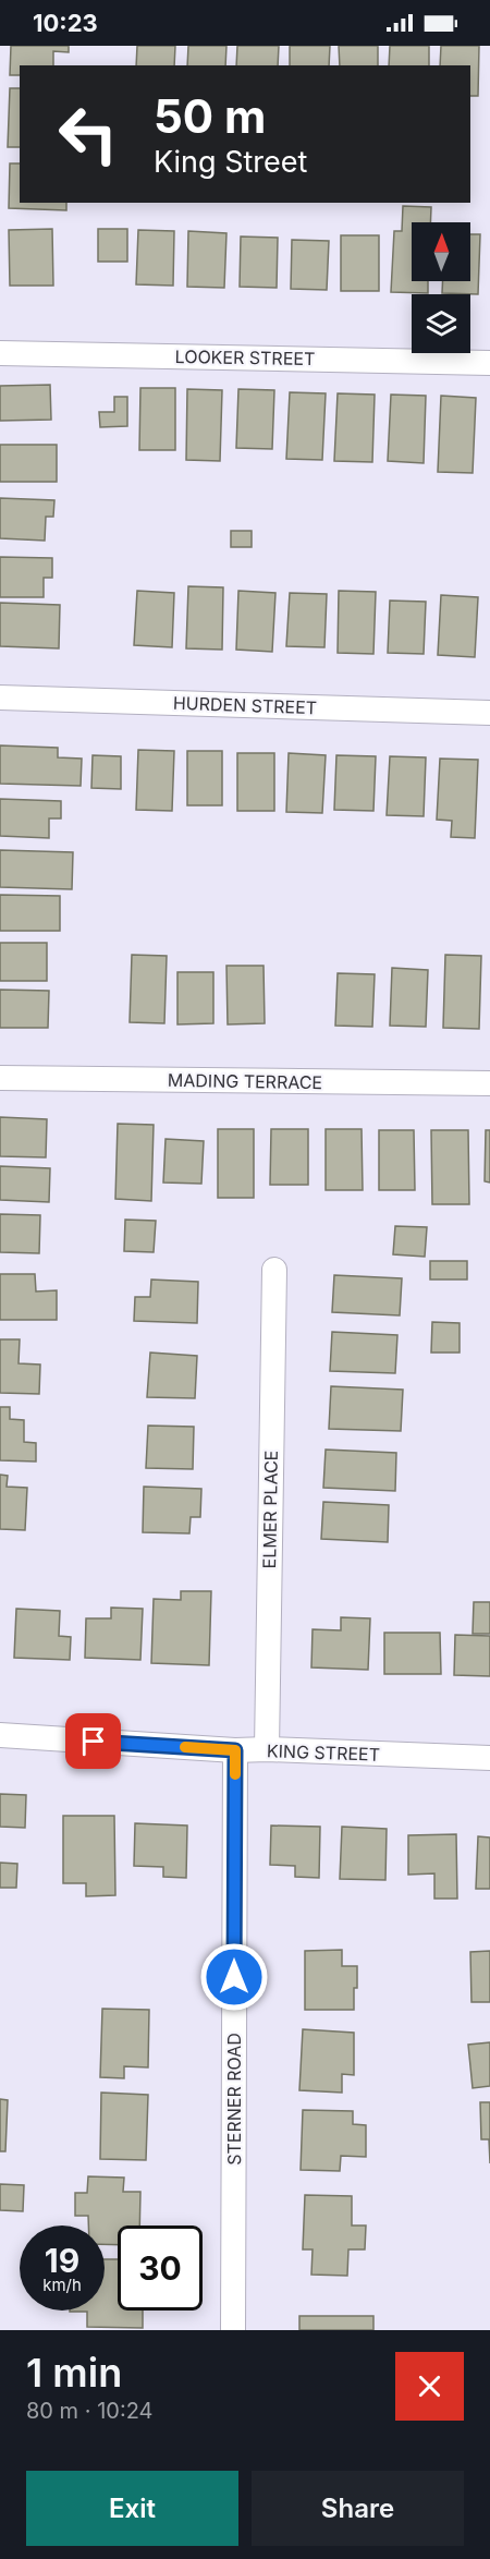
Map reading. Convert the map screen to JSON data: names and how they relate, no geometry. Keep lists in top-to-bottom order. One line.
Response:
{"streets":{"street":["LOOKER STREET","HURDEN STREET","MADING TERRACE","ELMER PLACE","KING STREET","STERNER ROAD"]},"crossings":[["ELMER PLACE","KING STREET"],["KING STREET","STERNER ROAD"]],"north":"top","page":{"status":"10:23","turn":["50 m","King Street"],"speed":"19 km/h","limit":"30","heading":["1 min","80 m · 10:24"],"buttons":["Exit","Share"]}}
